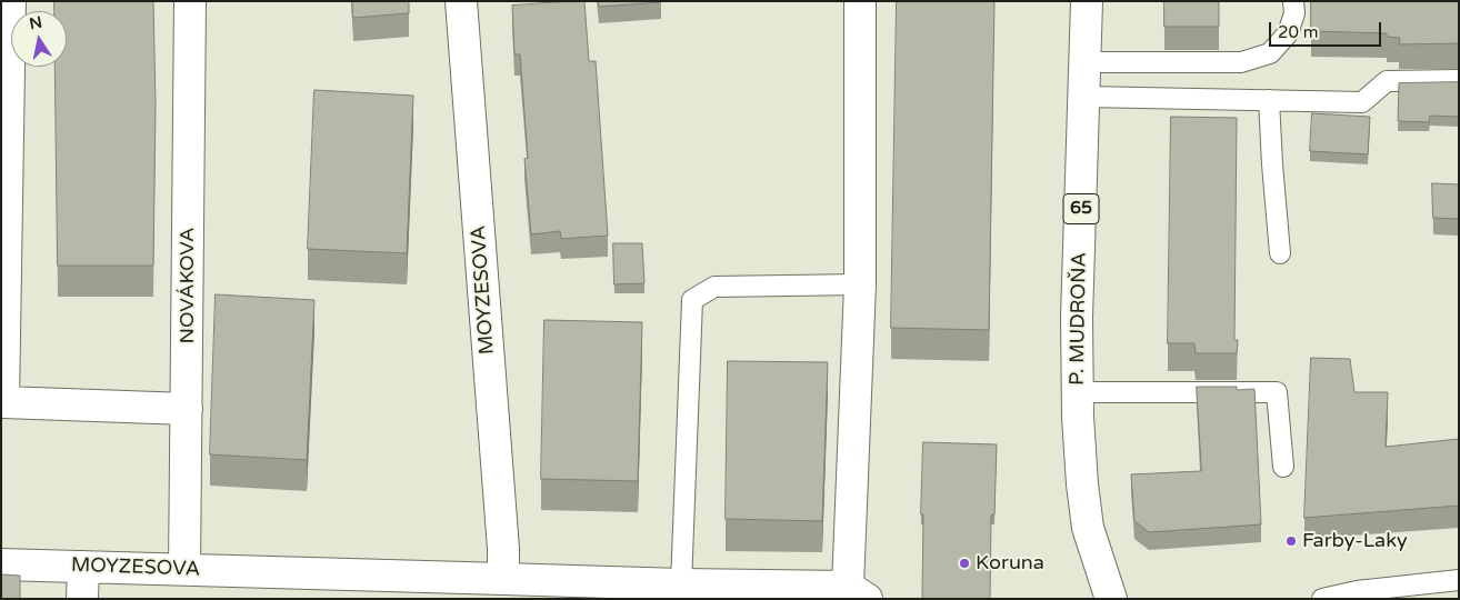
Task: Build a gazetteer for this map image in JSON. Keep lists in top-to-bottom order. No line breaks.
{"streets":{"street":["65","NOVÁKOVA","MOYZESOVA","P. MUDROŇA"]},"crossings":[["NOVÁKOVA","MOYZESOVA"]],"places":["Farby-Laky","Koruna"],"scale_bar":"20 m","north":"top"}
